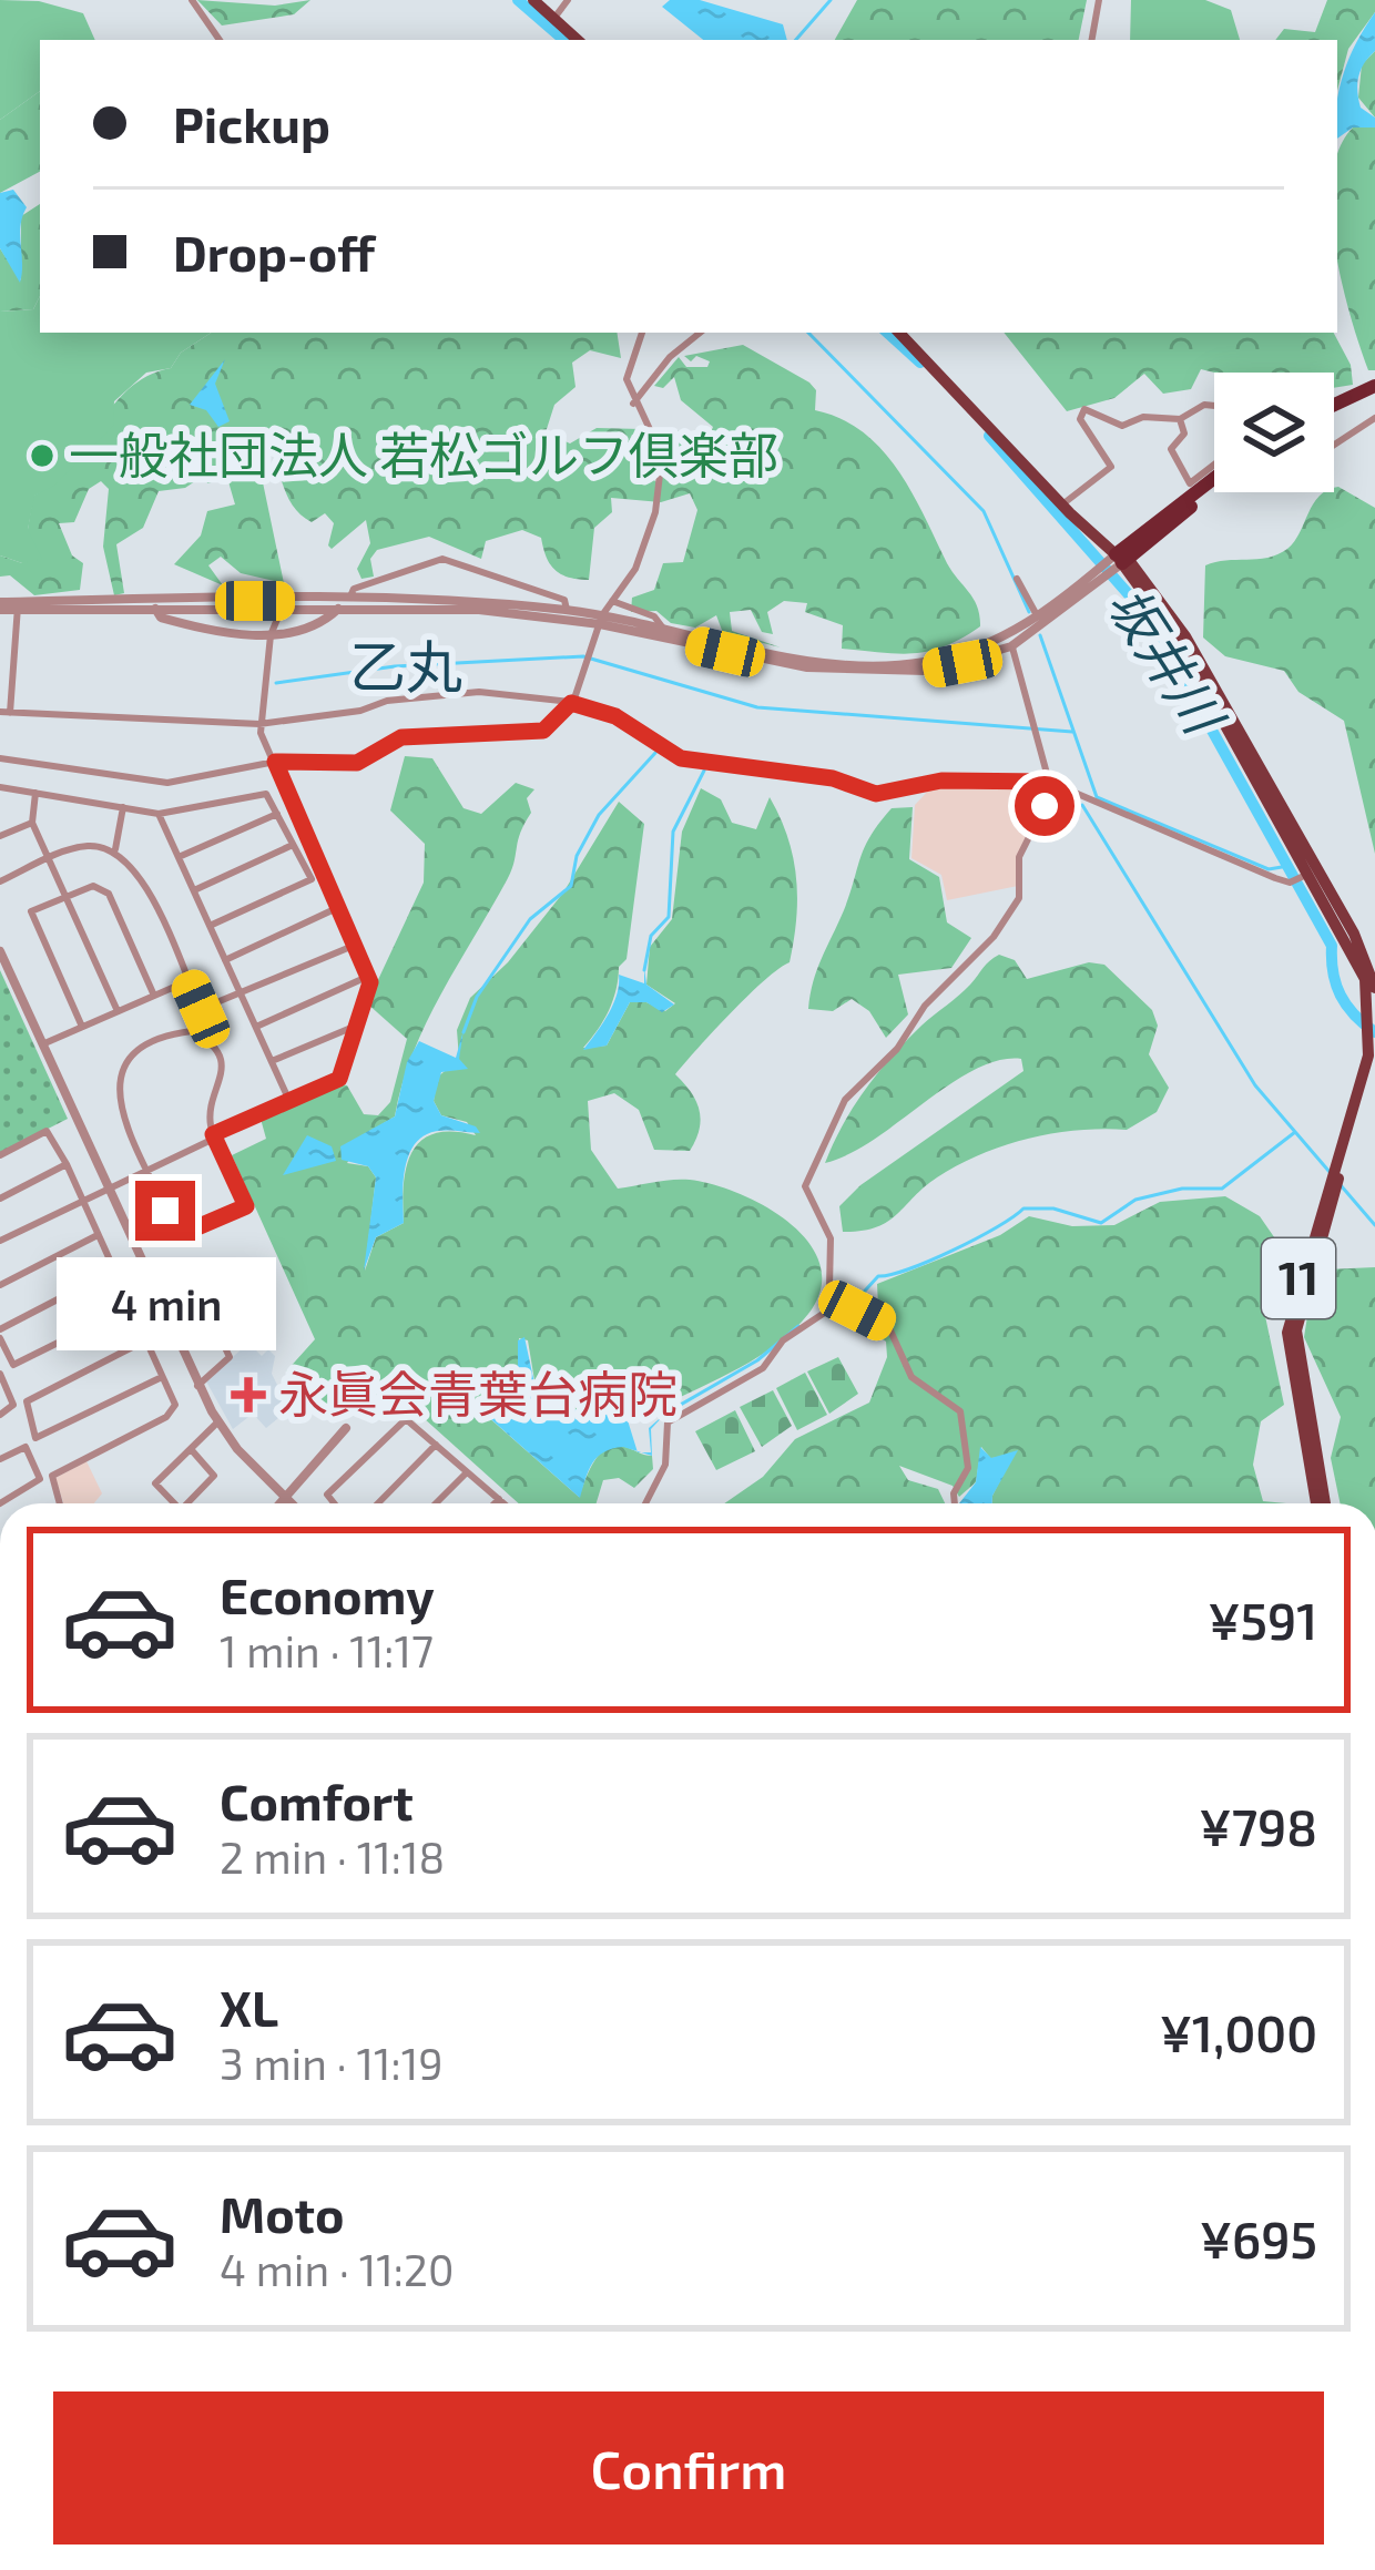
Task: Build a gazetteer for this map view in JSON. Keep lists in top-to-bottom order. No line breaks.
{"streets":{"main road":["11"]},"districts":["乙丸"],"water":["坂井川"],"places":{"other":["一般社団法人 若松ゴルフ倶楽部"],"health":["永眞会青葉台病院"]},"page":{"banner":["Pickup","Drop-off"],"bubble":"4 min","list":[{"name":"Economy","note":"1 min · 11:17","value":"¥591"},{"name":"Comfort","note":"2 min · 11:18","value":"¥798"},{"name":"XL","note":"3 min · 11:19","value":"¥1,000"},{"name":"Moto","note":"4 min · 11:20","value":"¥695"}],"buttons":"Confirm"}}
